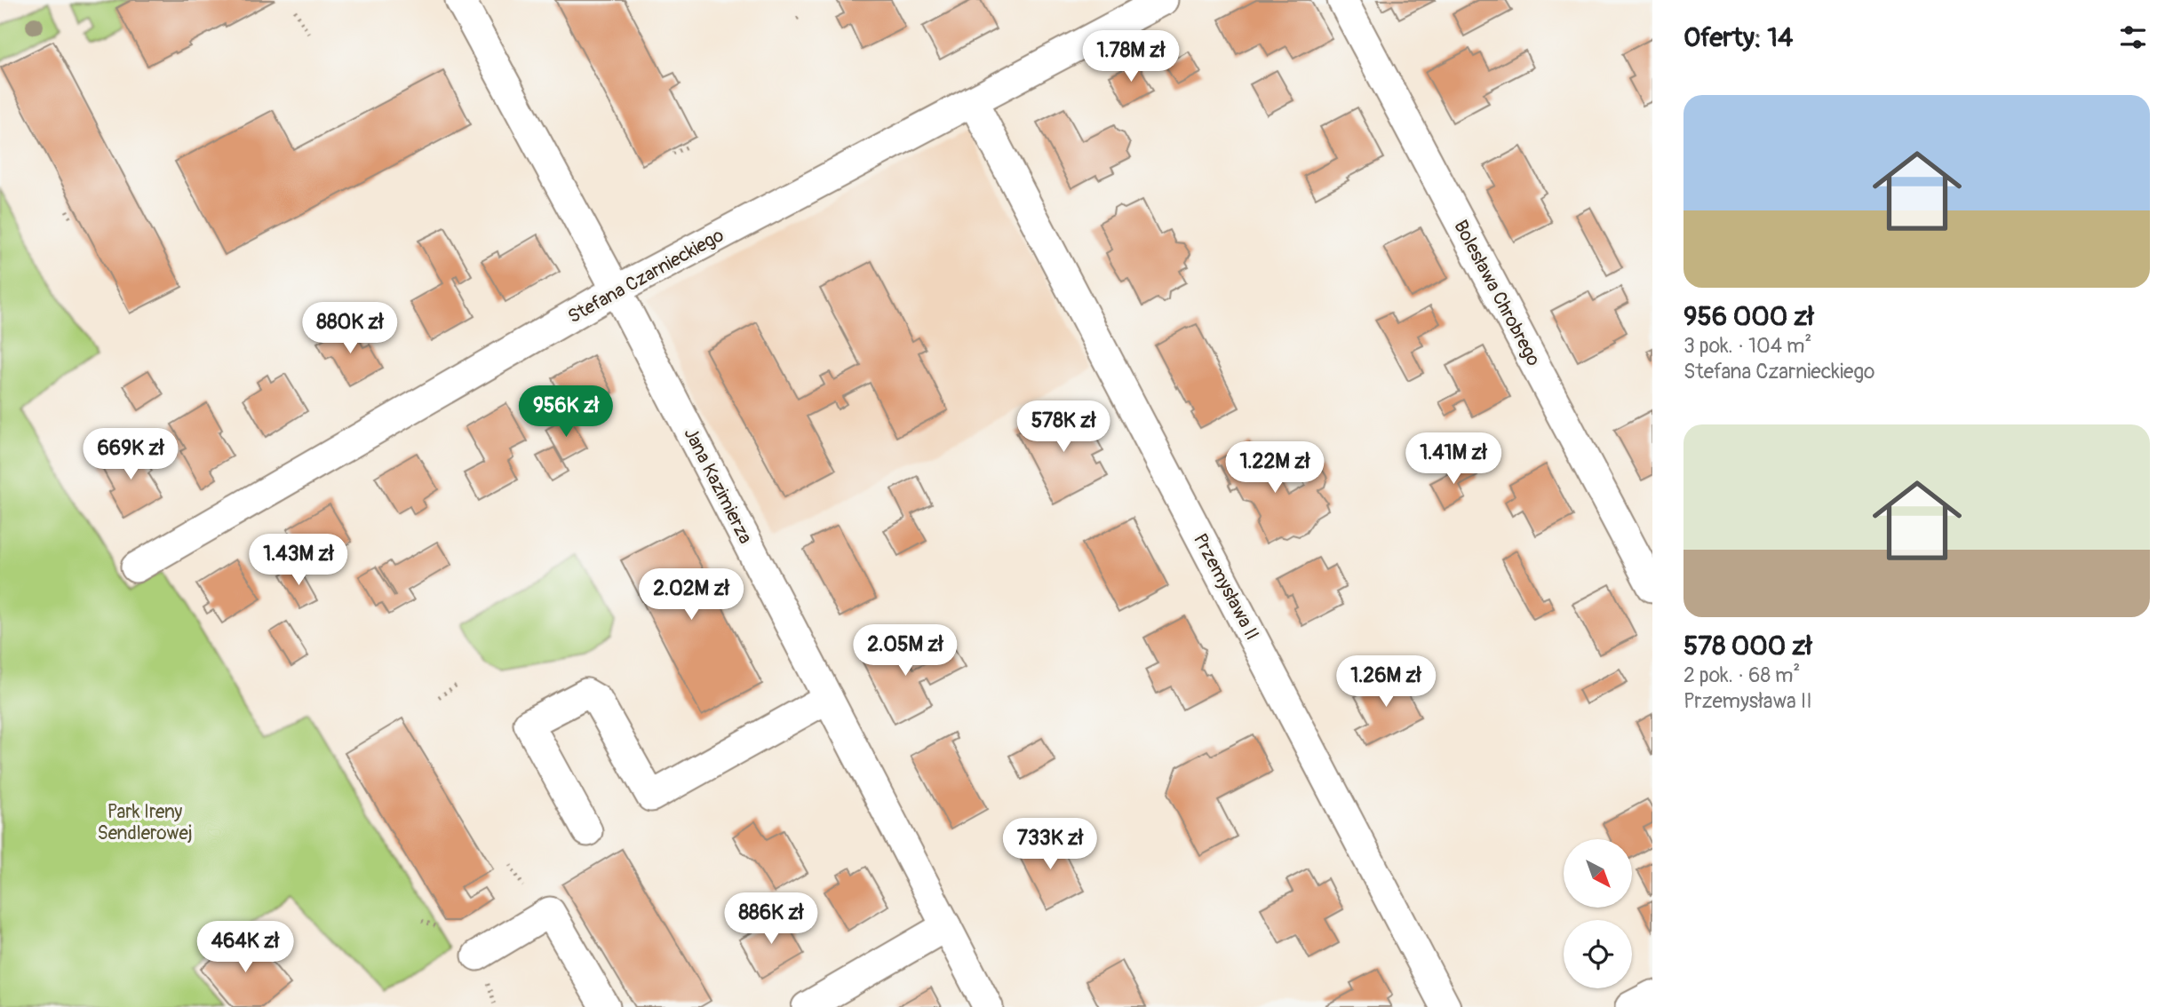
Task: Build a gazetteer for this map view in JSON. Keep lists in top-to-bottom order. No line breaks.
{"streets":{"street":["Stefana Czarnieckiego","Bolesława Chrobrego","Jana Kazimierza","Przemysława II"]},"crossings":[["Stefana Czarnieckiego","Jana Kazimierza"],["Stefana Czarnieckiego","Przemysława II"]],"parks":["Park Ireny Sendlerowej"],"north":"bottom right","page":{"heading":"Oferty: 14","price":["1.78M zł","880K zł","956K zł","578K zł","669K zł","1.41M zł","1.22M zł","1.43M zł","2.02M zł","2.05M zł","1.26M zł","733K zł","886K zł","464K zł"],"list":[{"name":"956 000 zł","note":"3 pok. · 104 m² · Stefana Czarnieckiego"},{"name":"578 000 zł","note":"2 pok. · 68 m² · Przemysława II"}]}}
